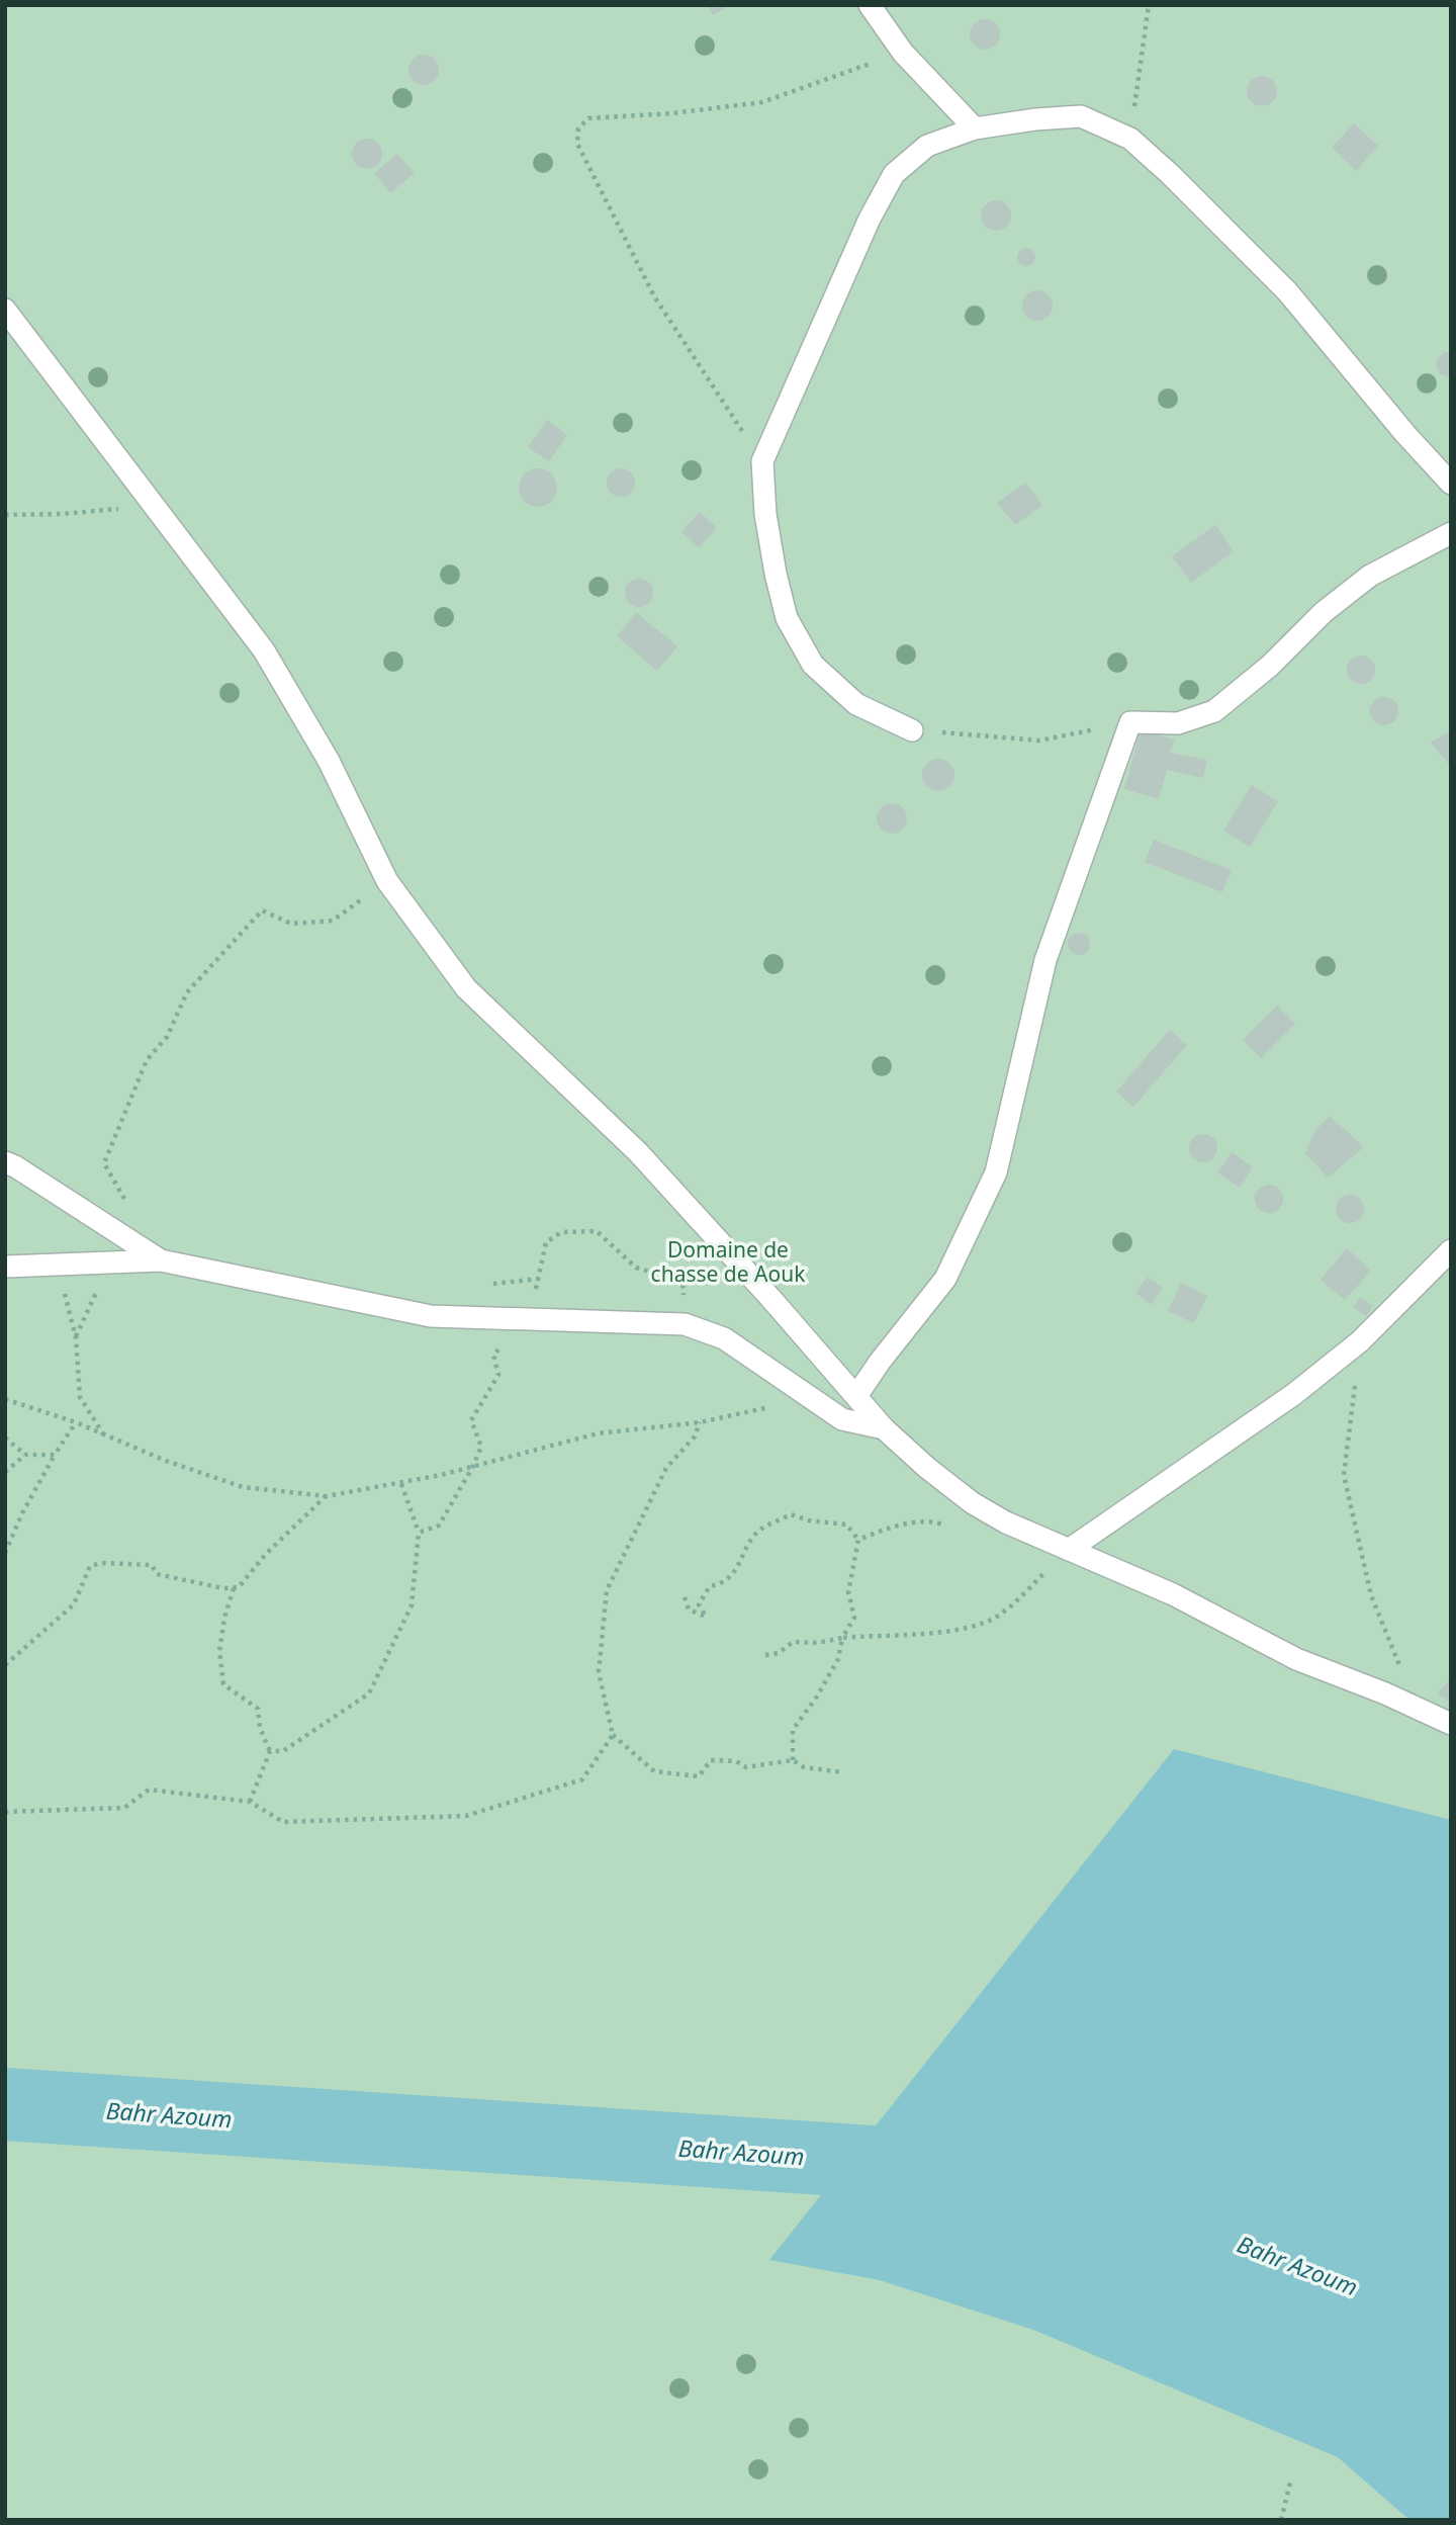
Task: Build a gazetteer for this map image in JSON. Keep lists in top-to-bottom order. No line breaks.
{"water":["Bahr Azoum"],"parks":["Domaine de chasse de Aouk"]}
